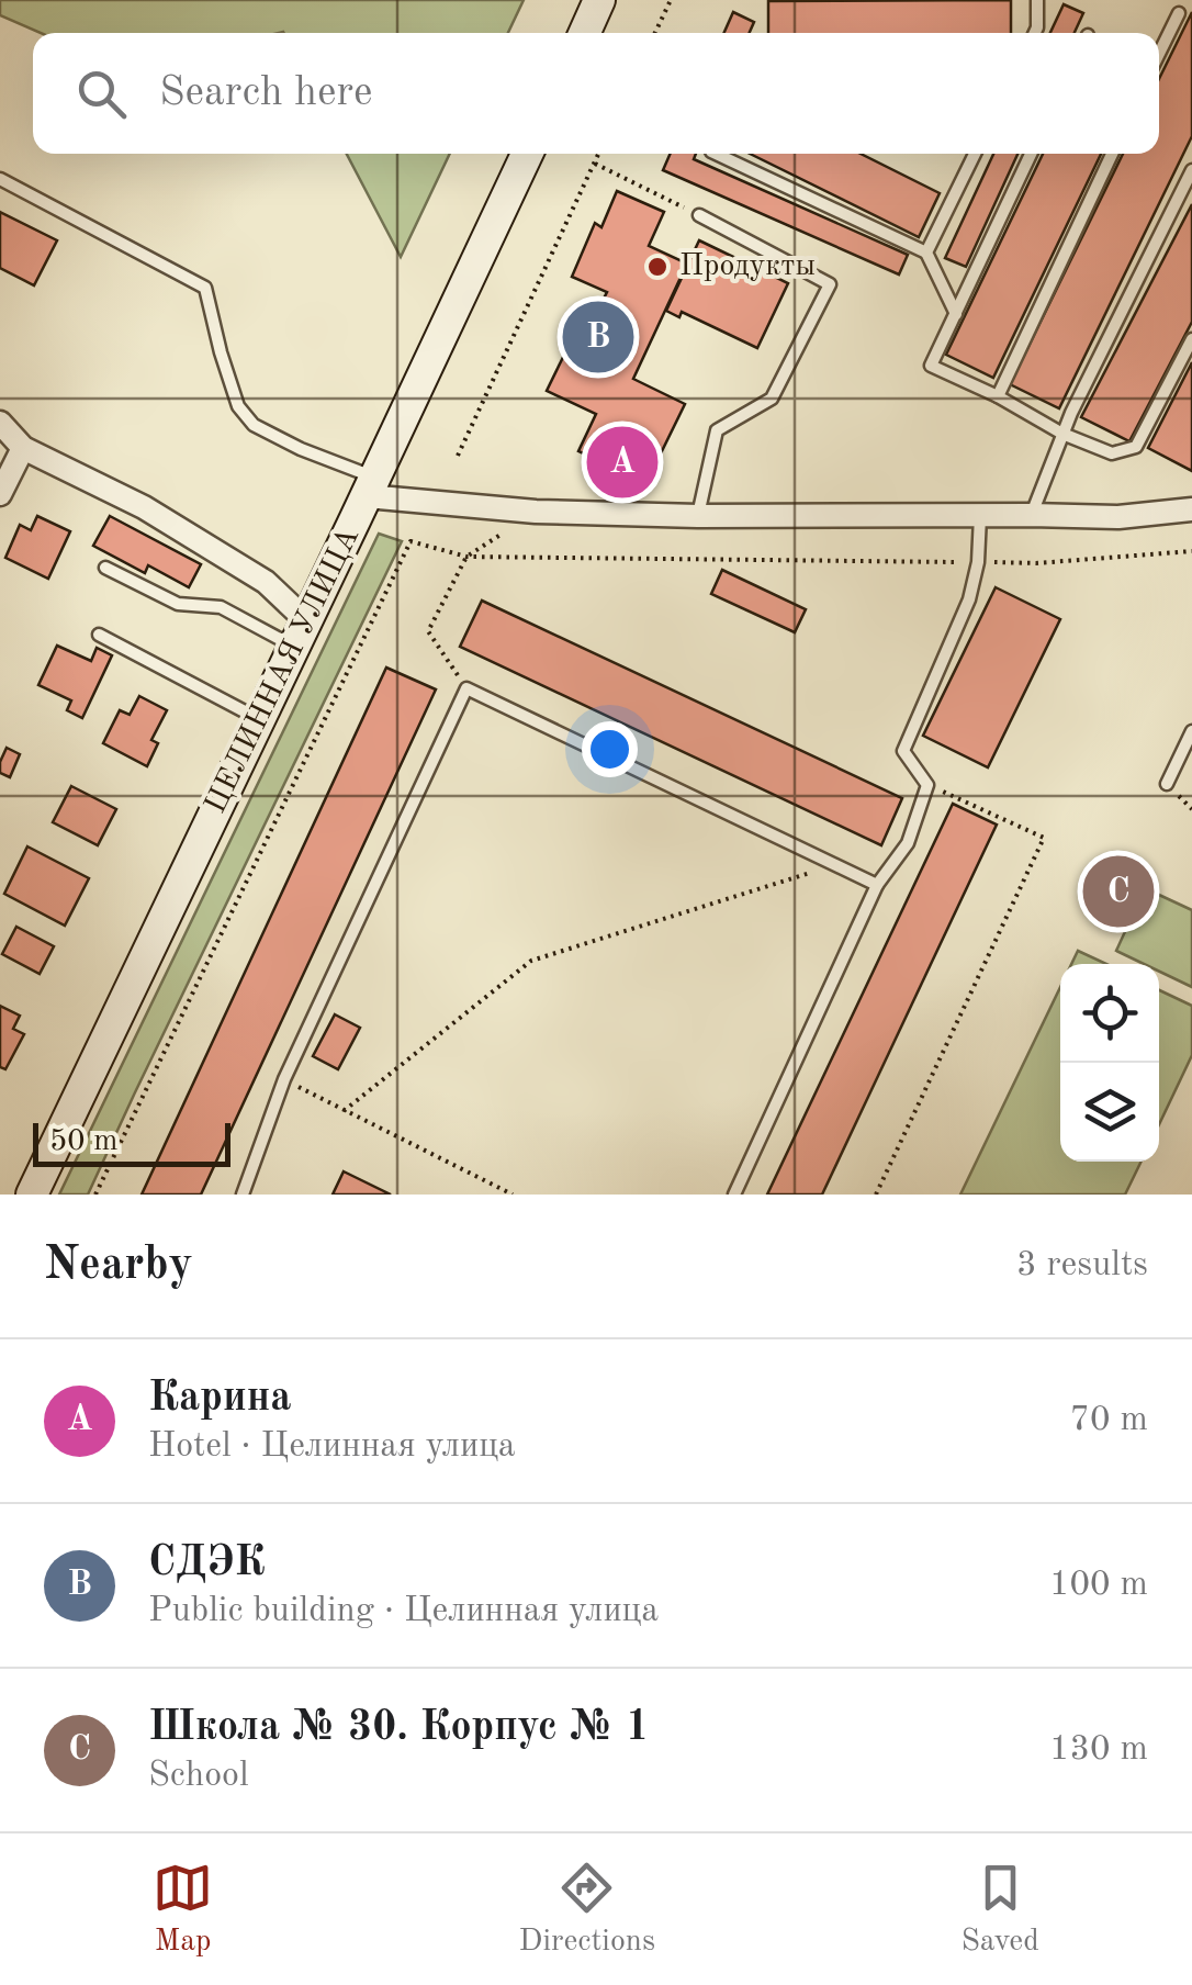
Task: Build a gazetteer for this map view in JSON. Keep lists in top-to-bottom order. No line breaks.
{"streets":{"main road":["ЦЕЛИННАЯ УЛИЦА"]},"places":["Продукты"],"scale_bar":"50 m","page":{"search":"Search here","pins":["B","A","C"],"scale":"50 m","heading":["Nearby","3 results"],"list":[{"mark":"A","name":"Карина","note":"Hotel · Целинная улица","value":"70 m"},{"mark":"B","name":"СДЭК","note":"Public building · Целинная улица","value":"100 m"},{"mark":"C","name":"Школа № 30. Корпус № 1","note":"School","value":"130 m"}],"nav":["Map","Directions","Saved"]}}
